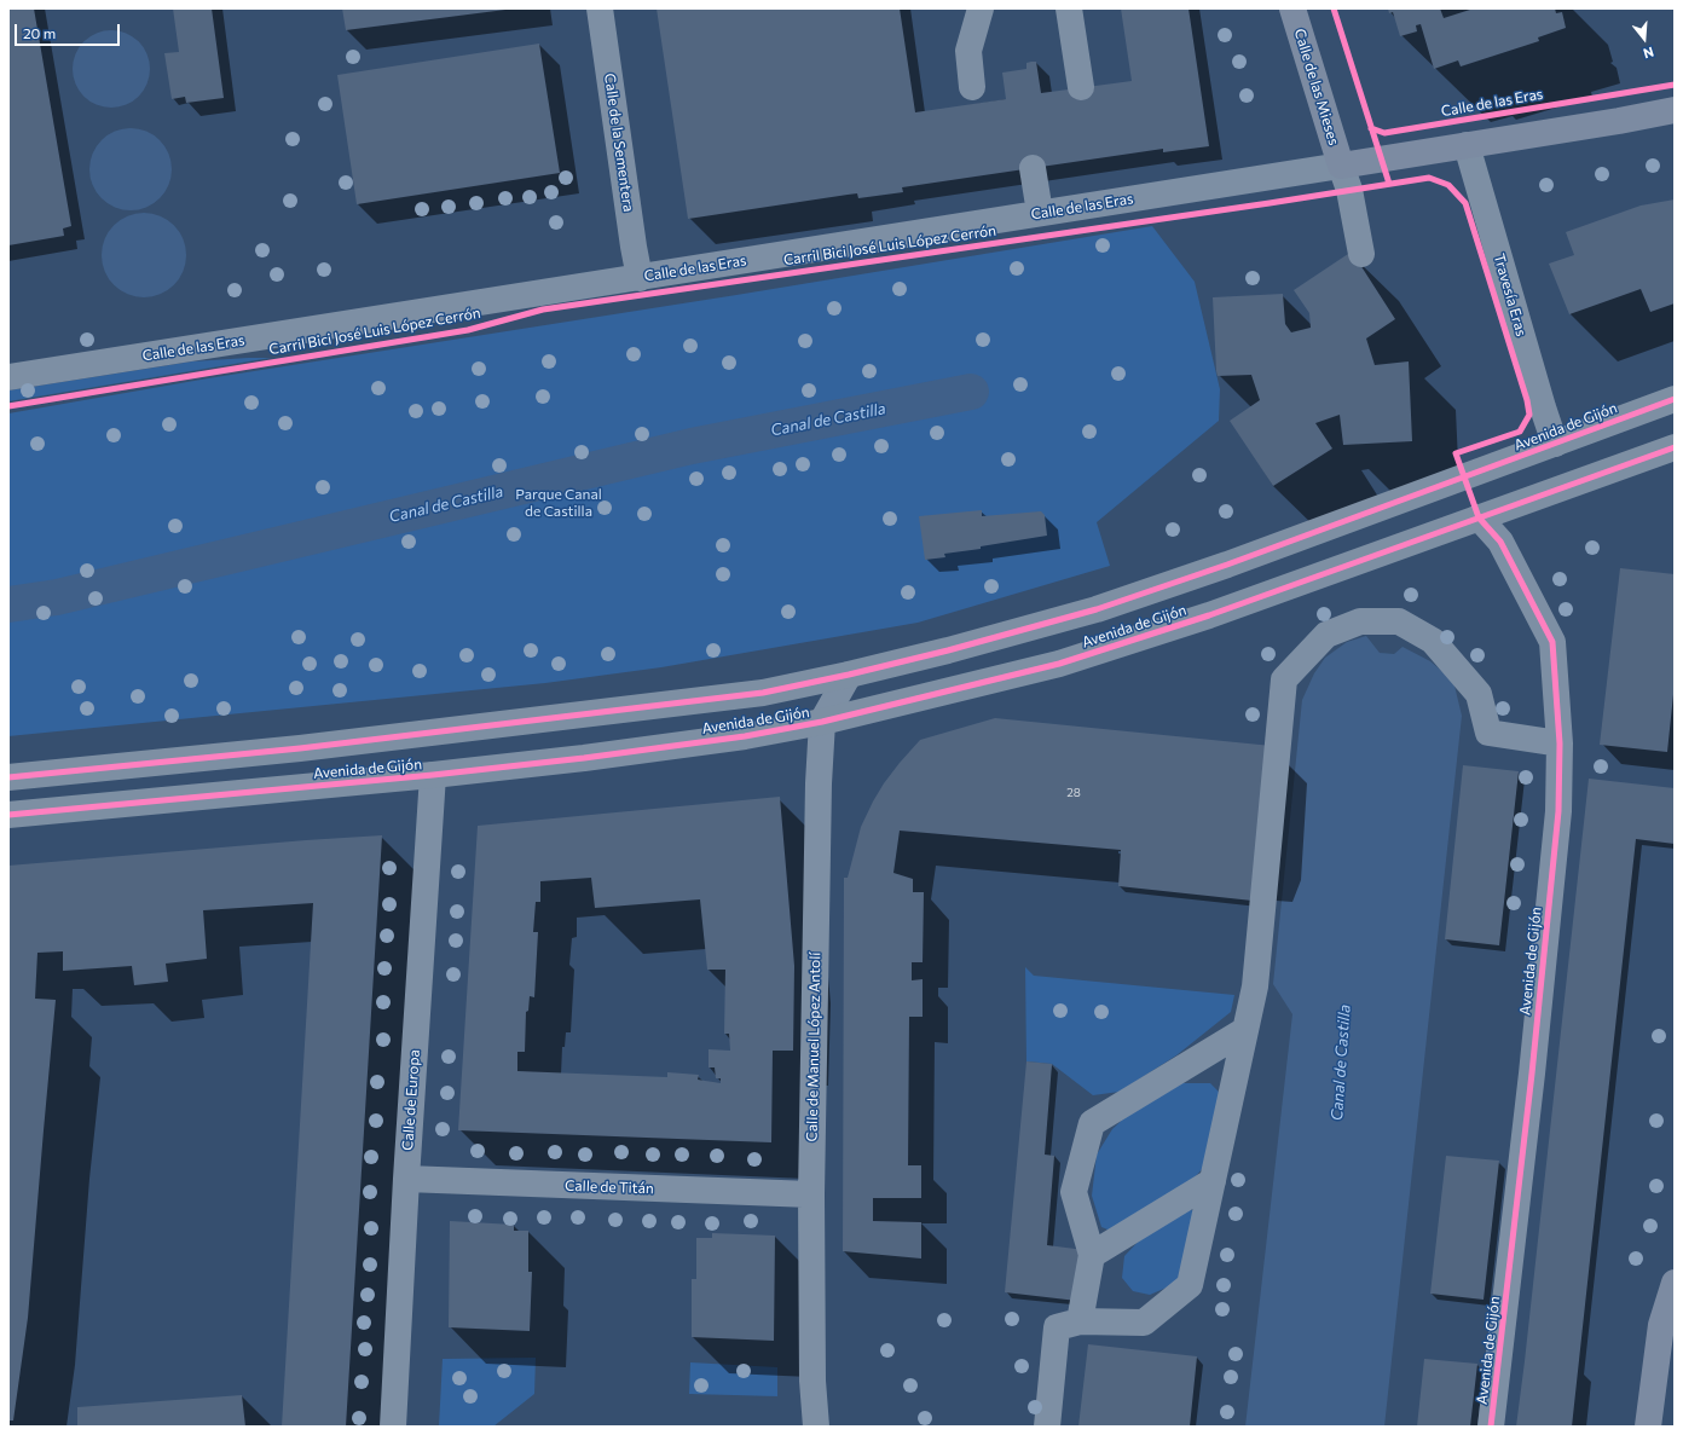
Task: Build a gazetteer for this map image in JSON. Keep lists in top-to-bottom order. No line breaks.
{"streets":{"highway":["Avenida de Gijón"],"main road":["Calle de las Mieses","Calle de las Eras"],"street":["Calle de la Sementera","Travesía Eras","Calle de Manuel López Antolí","Calle de Europa","Calle de Titán"],"cycle path":["Carril Bici José Luis López Cerrón"]},"crossings":[["Calle de las Mieses","Calle de las Eras"],["Calle de las Eras","Calle de la Sementera"],["Calle de las Eras","Travesía Eras"],["Travesía Eras","Avenida de Gijón"],["Avenida de Gijón","Calle de Manuel López Antolí"],["Avenida de Gijón","Calle de Europa"],["Calle de Manuel López Antolí","Calle de Titán"],["Calle de Europa","Calle de Titán"]],"water":["Canal de Castilla"],"parks":["Parque Canal de Castilla"],"house_numbers":["28"],"scale_bar":"20 m","north":"bottom"}
